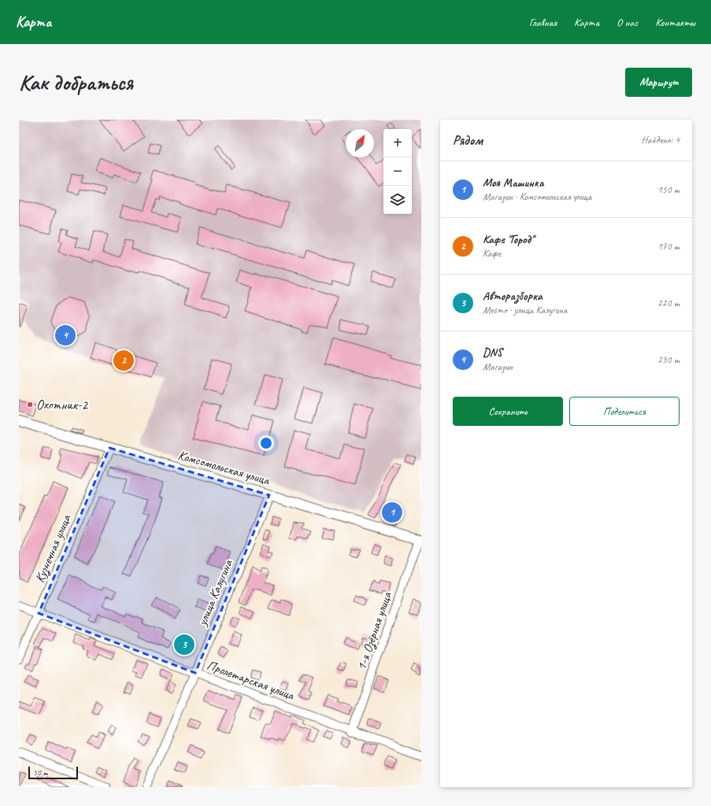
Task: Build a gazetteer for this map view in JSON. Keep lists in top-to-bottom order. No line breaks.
{"streets":{"main road":["Комсомольская улица"],"street":["Кузнечная улица","улица Калугина","1-я Озёрная улица","Пролетарская улица"]},"crossings":[["Комсомольская улица","Кузнечная улица"],["Комсомольская улица","улица Калугина"],["Комсомольская улица","1-я Озёрная улица"],["Кузнечная улица","Пролетарская улица"],["улица Калугина","Пролетарская улица"],["1-я Озёрная улица","Пролетарская улица"]],"places":["Охотник-2"],"scale_bar":"50 m","north":"top right","page":{"header":"Карта","nav":["Главная","Карта","О нас","Контакты"],"buttons":["Маршрут",["Сохранить","Поделиться"]],"title":"Как добраться","heading":["Рядом","Найдено: 4"],"map_buttons":["+","−"],"list":[{"mark":"1","name":"Моя Машинка","note":"Магазин · Комсомольская улица","value":"150 m"},{"mark":"2","name":"Кафе \"Город\"","note":"Кафе","value":"170 m"},{"mark":"3","name":"Авторазборка","note":"Место · улица Калугина","value":"220 m"},{"mark":"4","name":"DNS","note":"Магазин","value":"230 m"}],"pins":["4","2","1","3"],"scale":"50 m"}}
